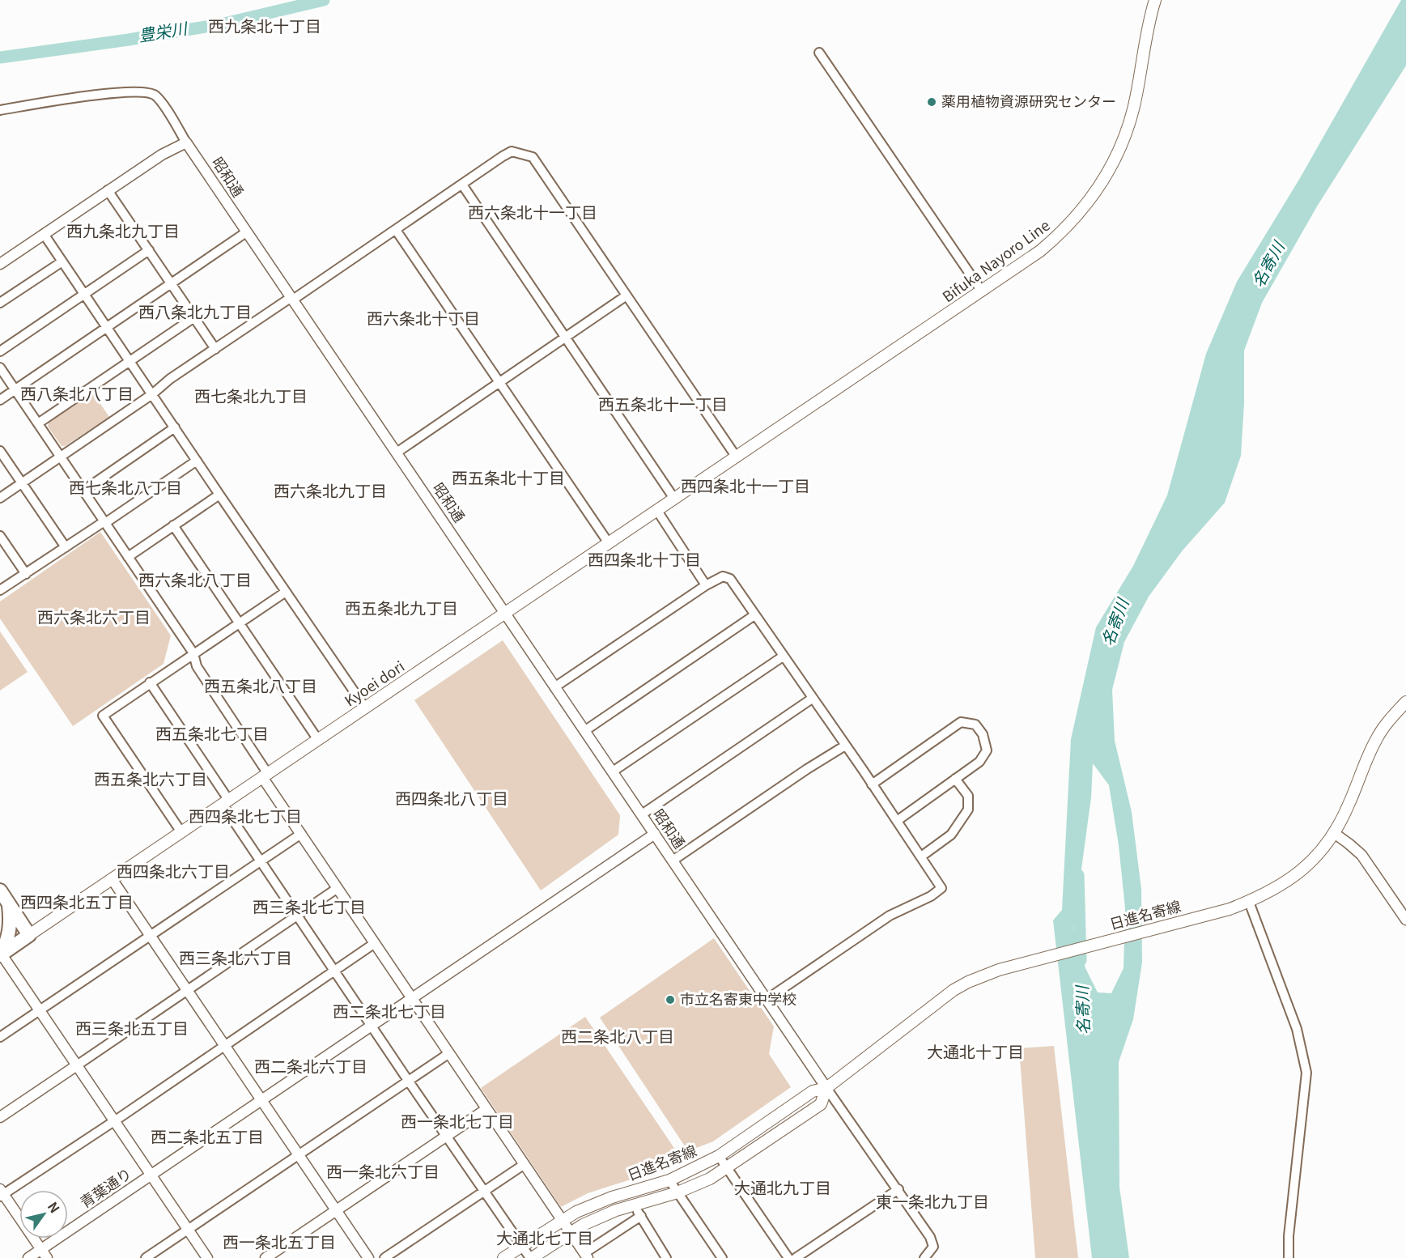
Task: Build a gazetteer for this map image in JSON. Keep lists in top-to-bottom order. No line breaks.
{"streets":{"main road":["Bifuka Nayoro Line","Kyoei dori","日進名寄線"],"street":["昭和通","青葉通り"]},"crossings":[["昭和通","Kyoei dori"],["昭和通","日進名寄線"],["昭和通","青葉通り"],["Bifuka Nayoro Line","Kyoei dori"]],"districts":["西九条北十丁目","西六条北十一丁目","西九条北九丁目","西八条北九丁目","西六条北十丁目","西八条北八丁目","西七条北九丁目","西五条北十一丁目","西五条北十丁目","西四条北十一丁目","西七条北八丁目","西六条北九丁目","西四条北十丁目","西六条北八丁目","西五条北九丁目","西六条北六丁目","西五条北八丁目","西五条北七丁目","西五条北六丁目","西四条北八丁目","西四条北七丁目","西四条北六丁目","西四条北五丁目","西三条北七丁目","西三条北六丁目","西二条北七丁目","西三条北五丁目","西二条北八丁目","大通北十丁目","西二条北六丁目","西一条北七丁目","西二条北五丁目","西一条北六丁目","大通北九丁目","東一条北九丁目","大通北七丁目","西一条北五丁目"],"water":["豊栄川","名寄川"],"places":["薬用植物資源研究センター","市立名寄東中学校"],"north":"top right"}
